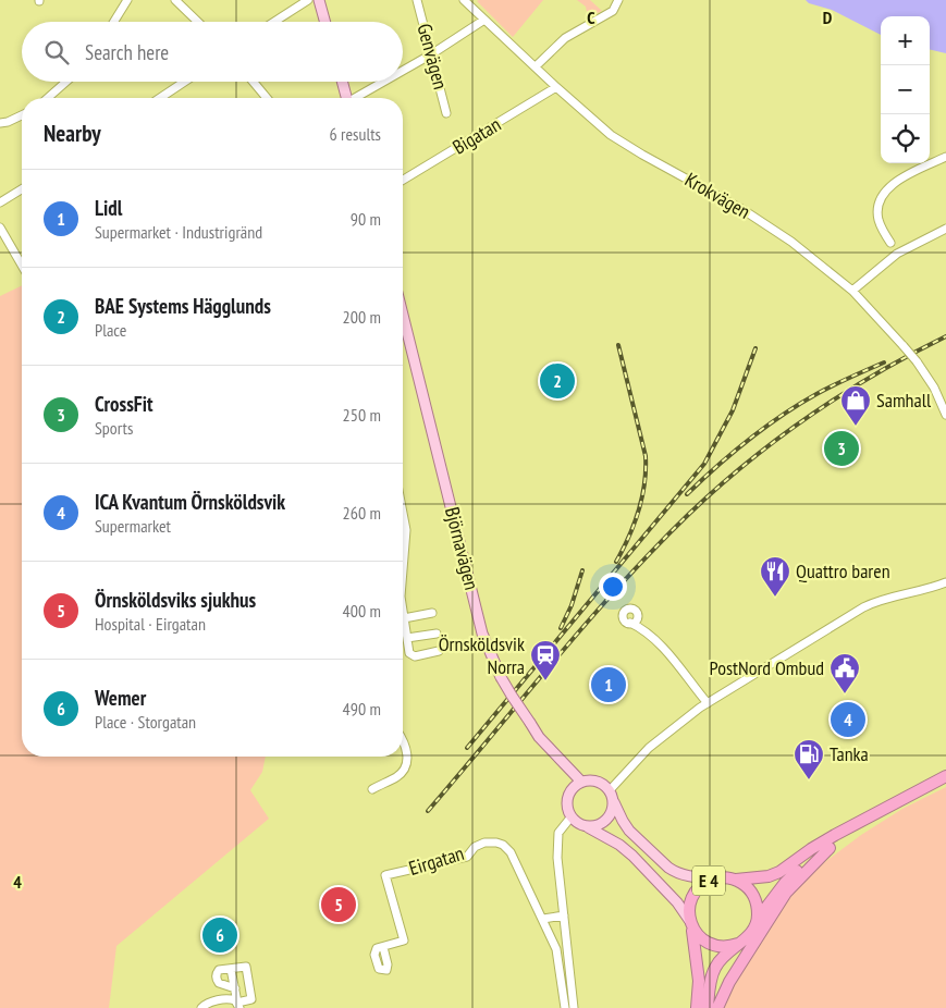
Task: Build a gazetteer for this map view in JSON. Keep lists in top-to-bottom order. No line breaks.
{"streets":{"highway":["E 4"],"main road":["Björnavägen"],"street":["Genvägen","Bigatan","Krokvägen","Eirgatan"]},"crossings":[["Bigatan","Krokvägen"]],"places":{"shop":["Samhall"],"restaurant":["Quattro baren"],"station":["Örnsköldsvik Norra"],"public building":["PostNord Ombud"],"fuel station":["Tanka"]},"page":{"map_buttons":["+","−"],"search":"Search here","heading":["Nearby","6 results"],"list":[{"mark":"1","name":"Lidl","note":"Supermarket · Industrigränd","value":"90 m"},{"mark":"2","name":"BAE Systems Hägglunds","note":"Place","value":"200 m"},{"mark":"3","name":"CrossFit","note":"Sports","value":"250 m"},{"mark":"4","name":"ICA Kvantum Örnsköldsvik","note":"Supermarket","value":"260 m"},{"mark":"5","name":"Örnsköldsviks sjukhus","note":"Hospital · Eirgatan","value":"400 m"},{"mark":"6","name":"Wemer","note":"Place · Storgatan","value":"490 m"}],"pins":["2","3","1","4","5","6"]},"grid":{"columns":["C","D"],"rows":["4"]}}
